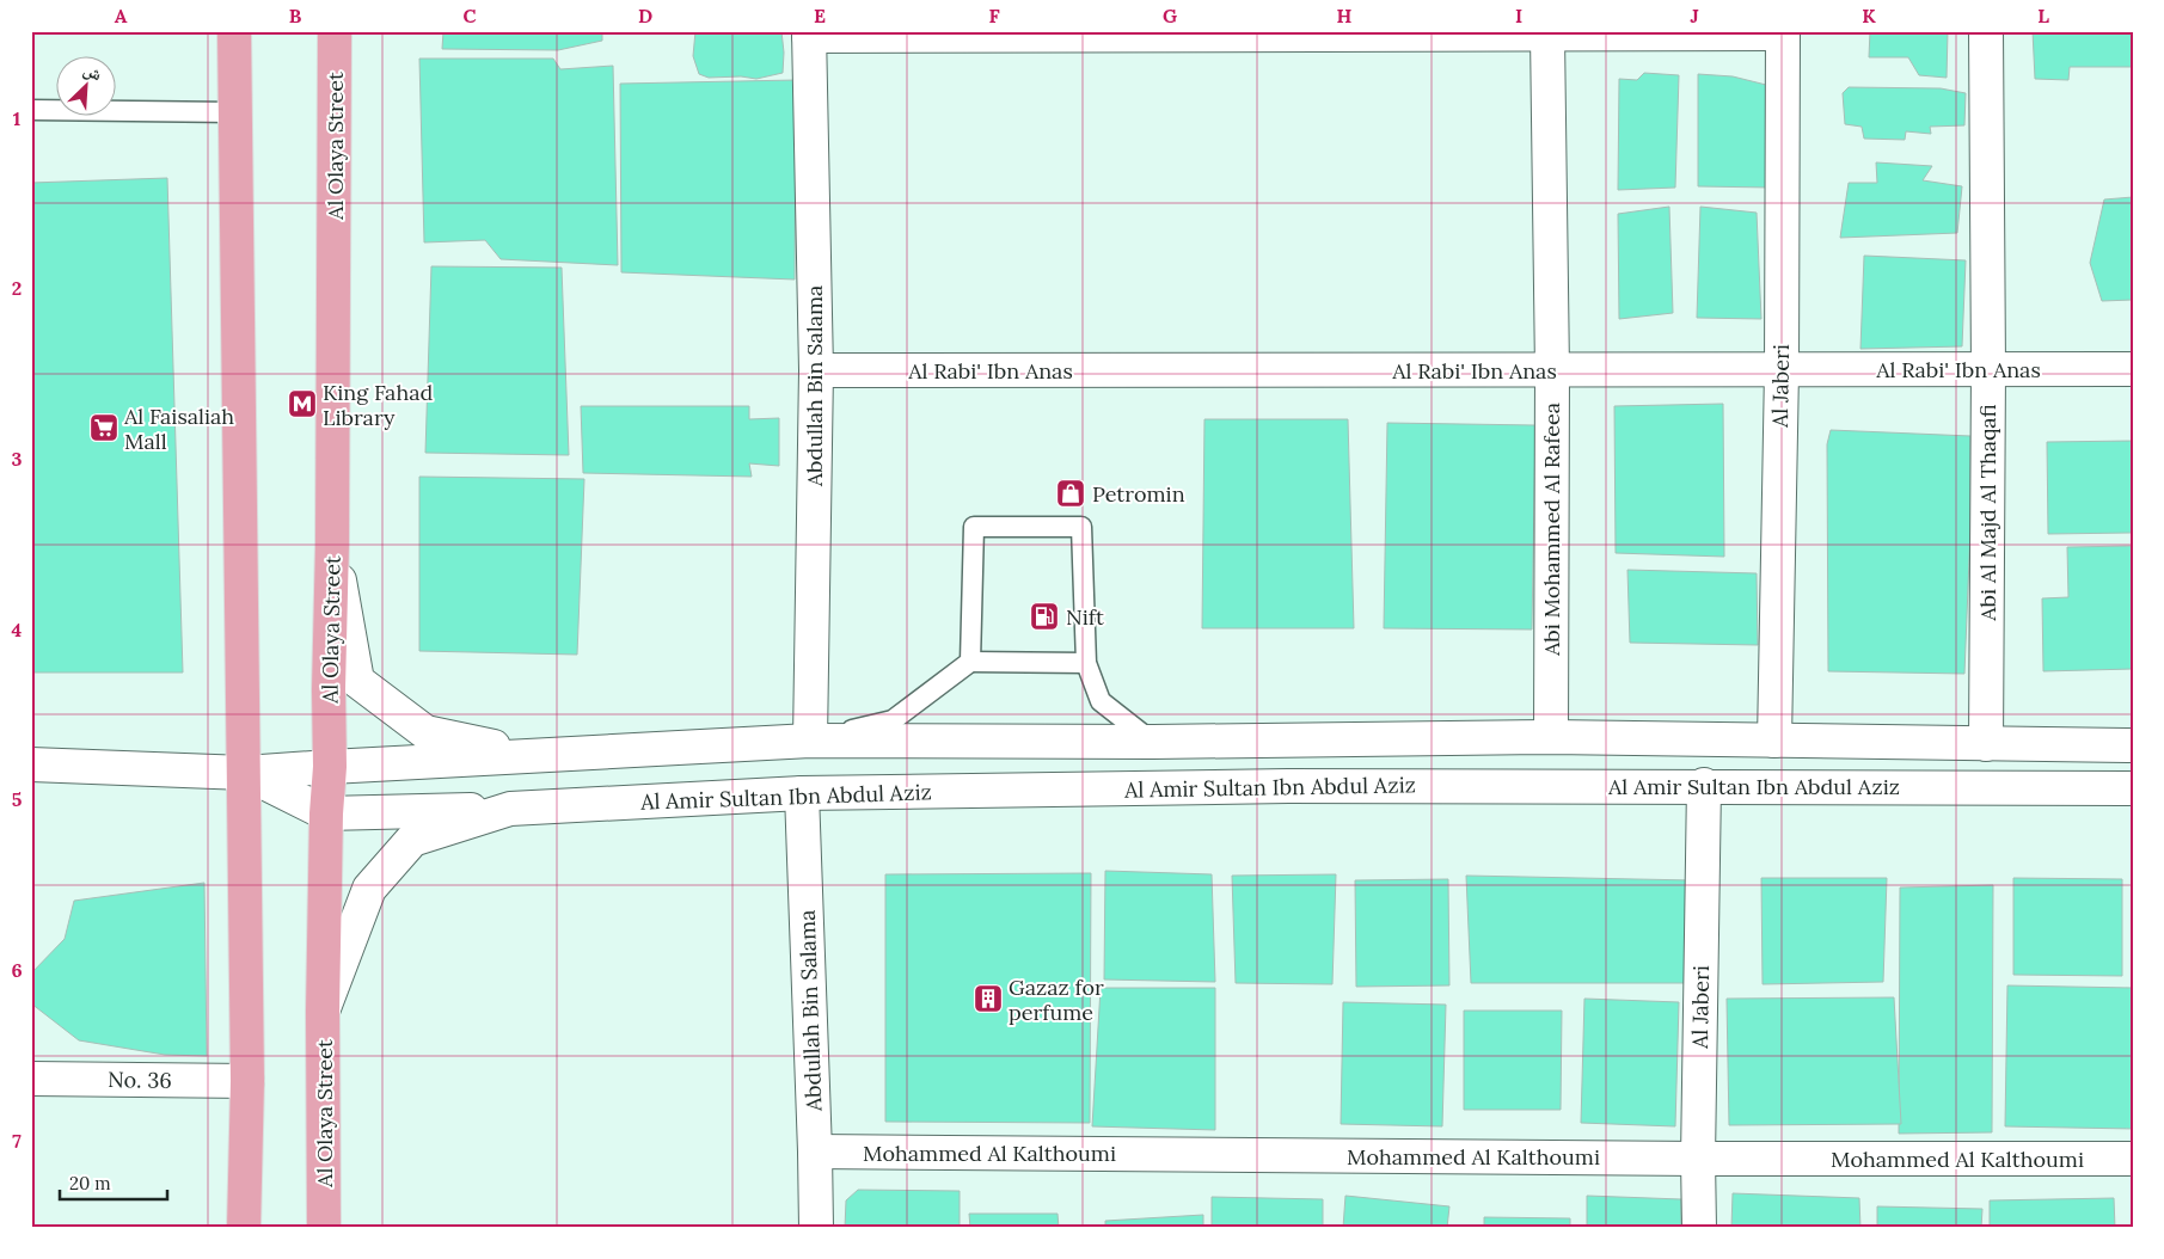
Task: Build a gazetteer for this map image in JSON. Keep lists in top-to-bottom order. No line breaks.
{"streets":{"main road":["Al Olaya Street"],"street":["Al Rabi' Ibn Anas","Abdullah Bin Salama","Al Jaberi","Abi Al Majd Al Thaqafi","Abi Mohammed Al Rafeea","Al Amir Sultan Ibn Abdul Aziz","No. 36","Mohammed Al Kalthoumi"]},"crossings":[["Al Olaya Street","Al Amir Sultan Ibn Abdul Aziz"],["Al Rabi' Ibn Anas","Abdullah Bin Salama"],["Al Rabi' Ibn Anas","Al Jaberi"],["Al Rabi' Ibn Anas","Abi Al Majd Al Thaqafi"],["Al Rabi' Ibn Anas","Abi Mohammed Al Rafeea"],["Abdullah Bin Salama","Al Amir Sultan Ibn Abdul Aziz"],["Abdullah Bin Salama","Mohammed Al Kalthoumi"],["Al Jaberi","Al Amir Sultan Ibn Abdul Aziz"],["Al Jaberi","Mohammed Al Kalthoumi"],["Abi Al Majd Al Thaqafi","Al Amir Sultan Ibn Abdul Aziz"],["Abi Mohammed Al Rafeea","Al Amir Sultan Ibn Abdul Aziz"]],"places":{"metro station":["King Fahad Library"],"supermarket":["Al Faisaliah Mall"],"shop":["Petromin"],"fuel station":["Nift"],"building":["Gazaz for perfume"]},"scale_bar":"20 m","north":"top right","grid":{"columns":["A","B","C","D","E","F","G","H","I","J","K","L"],"rows":["1","2","3","4","5","6","7"]}}
